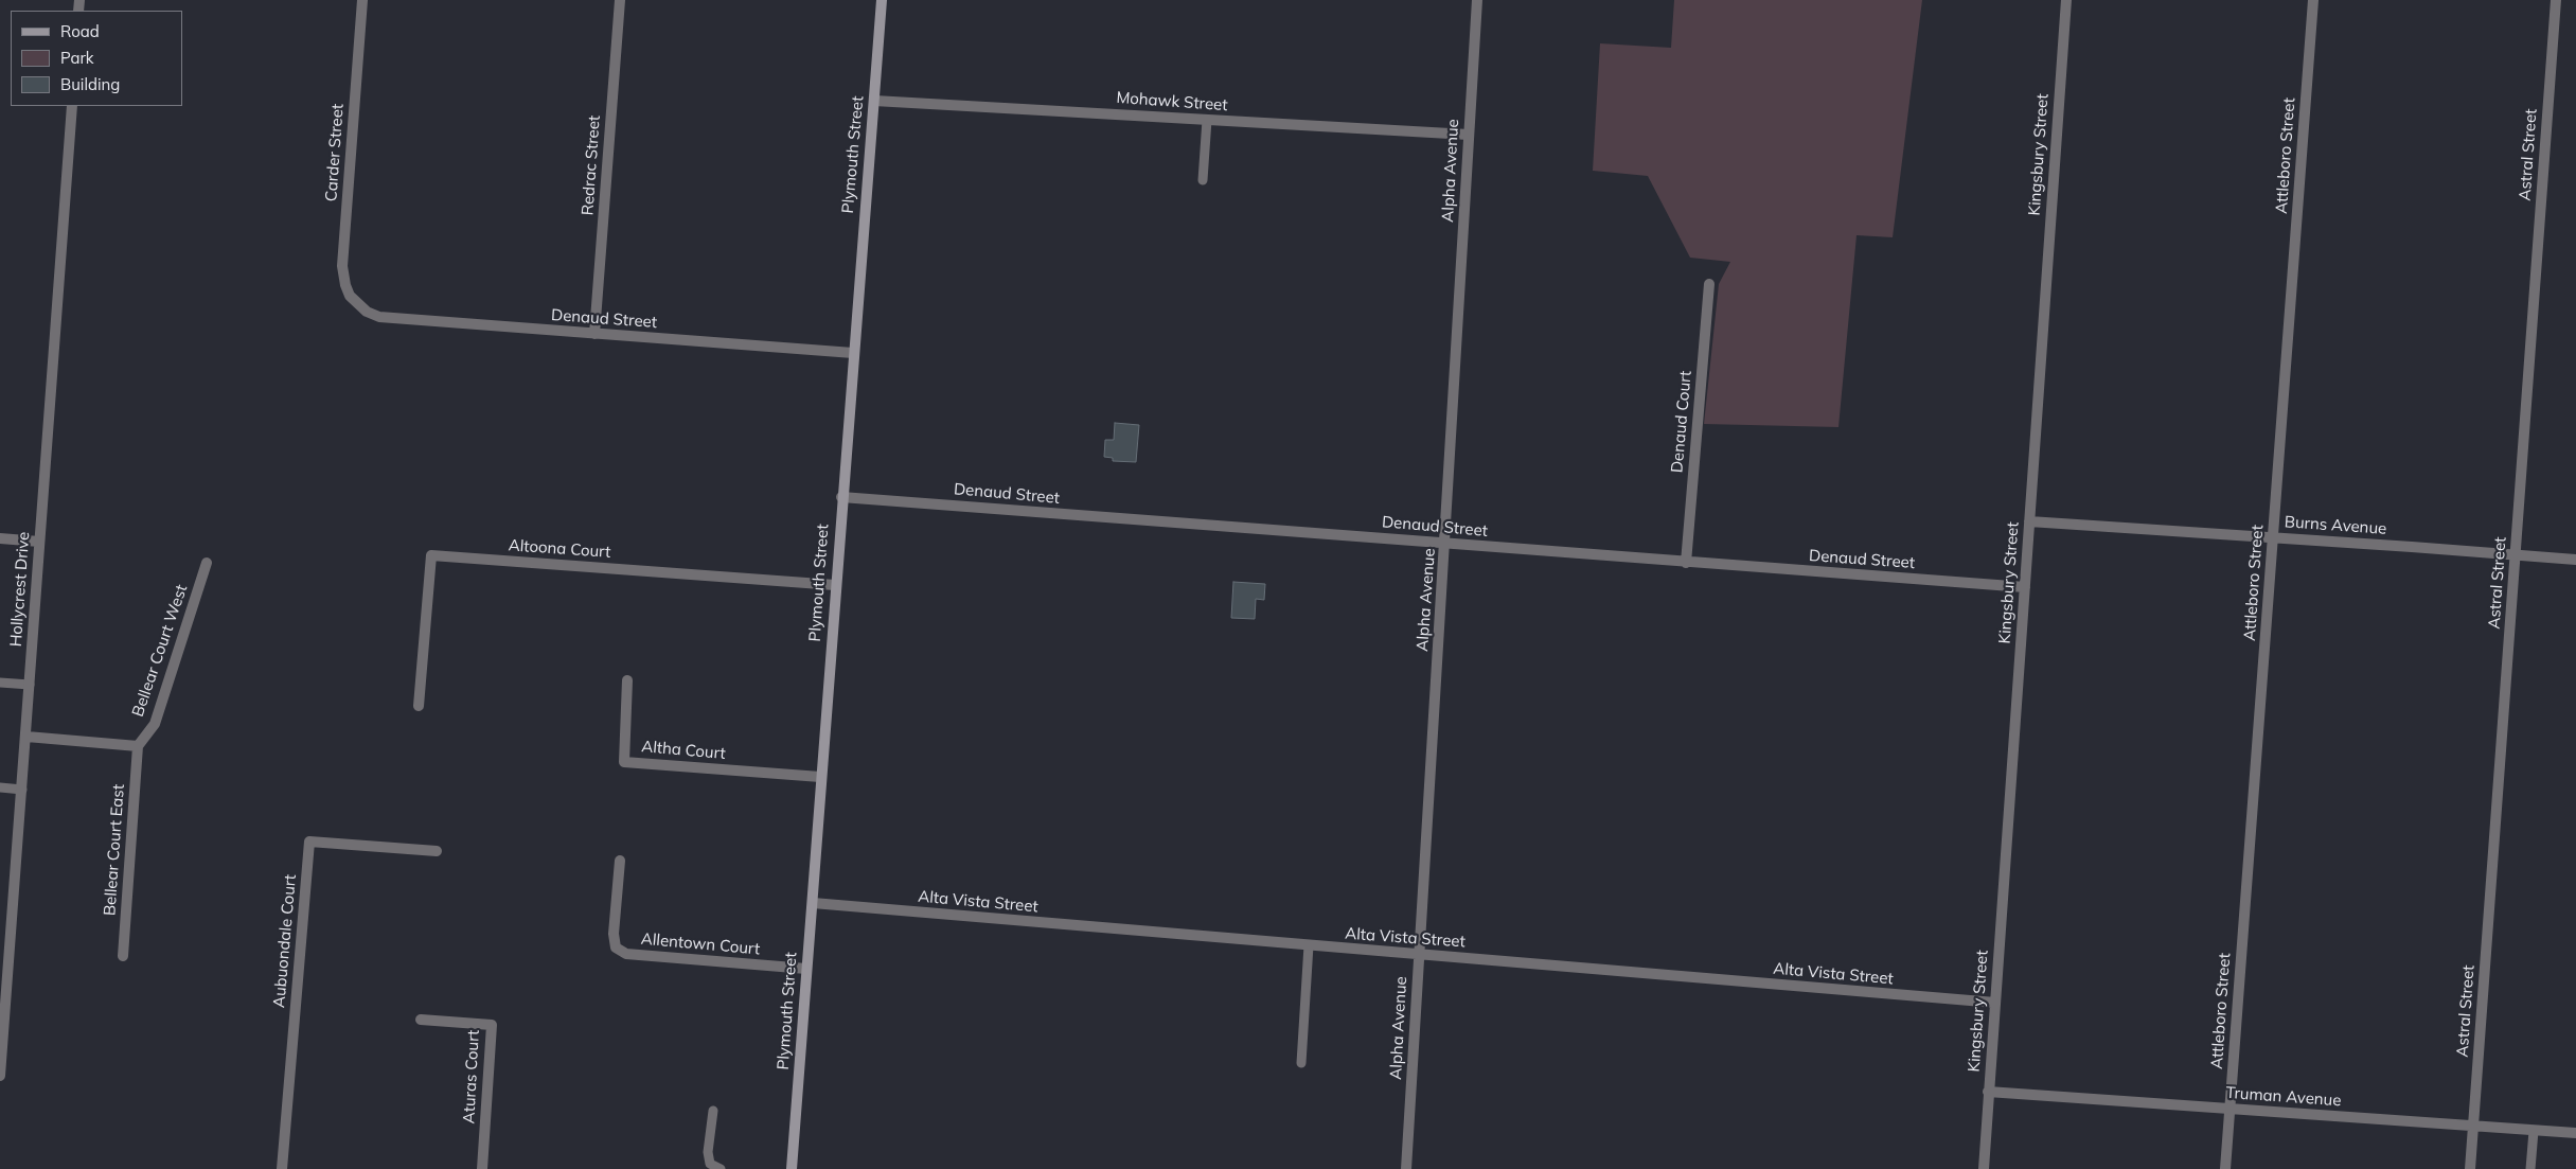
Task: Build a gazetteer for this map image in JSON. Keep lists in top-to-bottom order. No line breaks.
{"streets":{"street":["Mohawk Street","Carder Street","Plymouth Street","Kingsbury Street","Astral Street","Attleboro Street","Redrac Street","Alpha Avenue","Denaud Street","Denaud Court","Burns Avenue","Altoona Court","Hollycrest Drive","Bellear Court West","Altha Court","Bellear Court East","Alta Vista Street","Aubuondale Court","Allentown Court","Aturas Court","Truman Avenue"]},"crossings":[["Mohawk Street","Plymouth Street"],["Mohawk Street","Alpha Avenue"],["Carder Street","Denaud Street"],["Plymouth Street","Denaud Street"],["Plymouth Street","Altoona Court"],["Plymouth Street","Altha Court"],["Plymouth Street","Alta Vista Street"],["Plymouth Street","Allentown Court"],["Kingsbury Street","Denaud Street"],["Kingsbury Street","Burns Avenue"],["Kingsbury Street","Alta Vista Street"],["Kingsbury Street","Truman Avenue"],["Astral Street","Burns Avenue"],["Astral Street","Truman Avenue"],["Attleboro Street","Burns Avenue"],["Attleboro Street","Truman Avenue"],["Redrac Street","Denaud Street"],["Alpha Avenue","Denaud Street"],["Alpha Avenue","Alta Vista Street"],["Denaud Street","Denaud Court"],["Bellear Court West","Bellear Court East"]],"legend":["Road","Park","Building"]}
